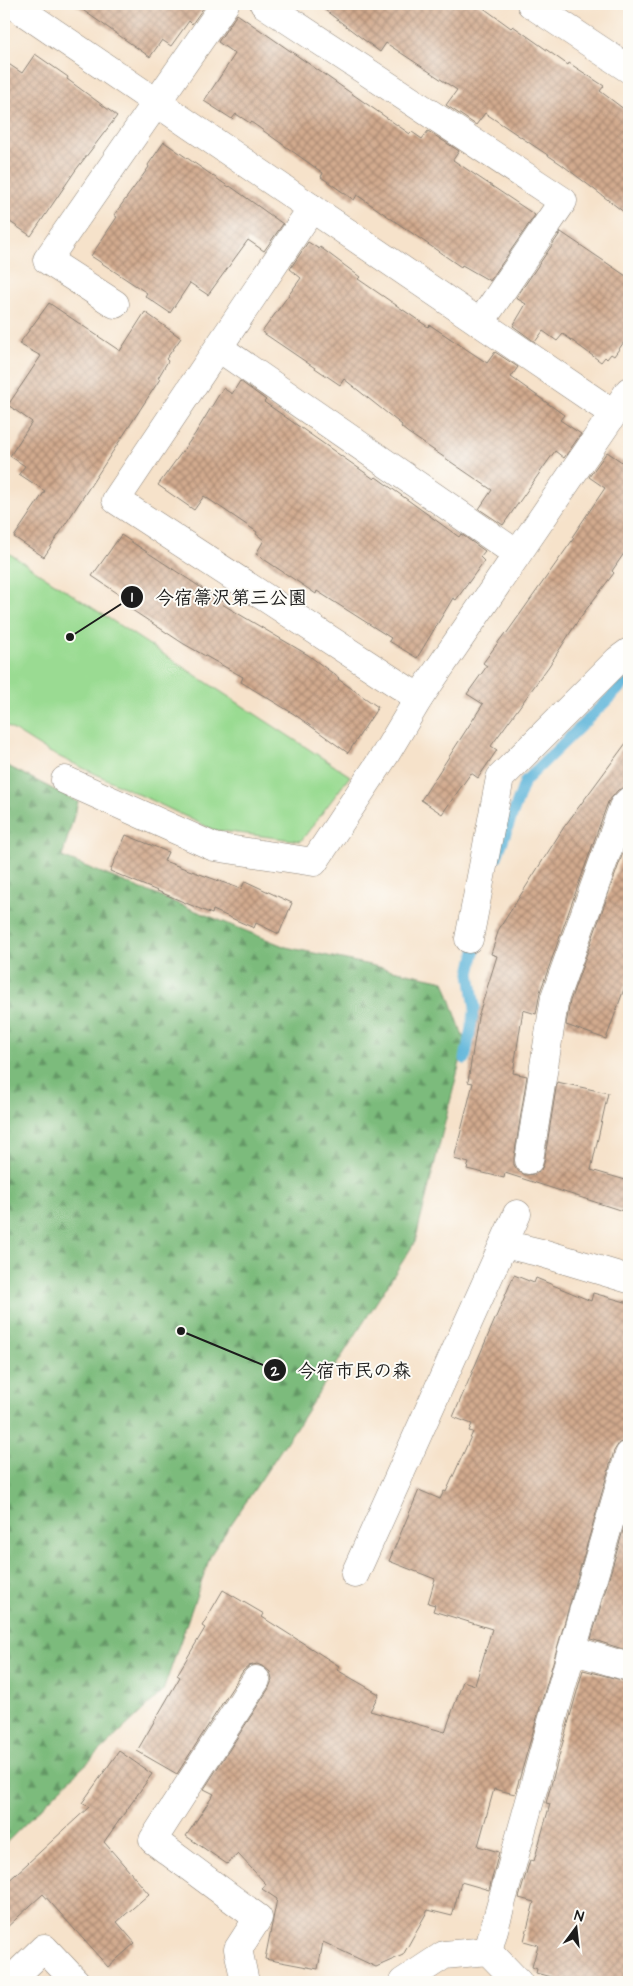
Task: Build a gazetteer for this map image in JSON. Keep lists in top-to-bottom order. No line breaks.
{"places":["今宿箒沢第三公園","今宿市民の森"],"north":"top"}
